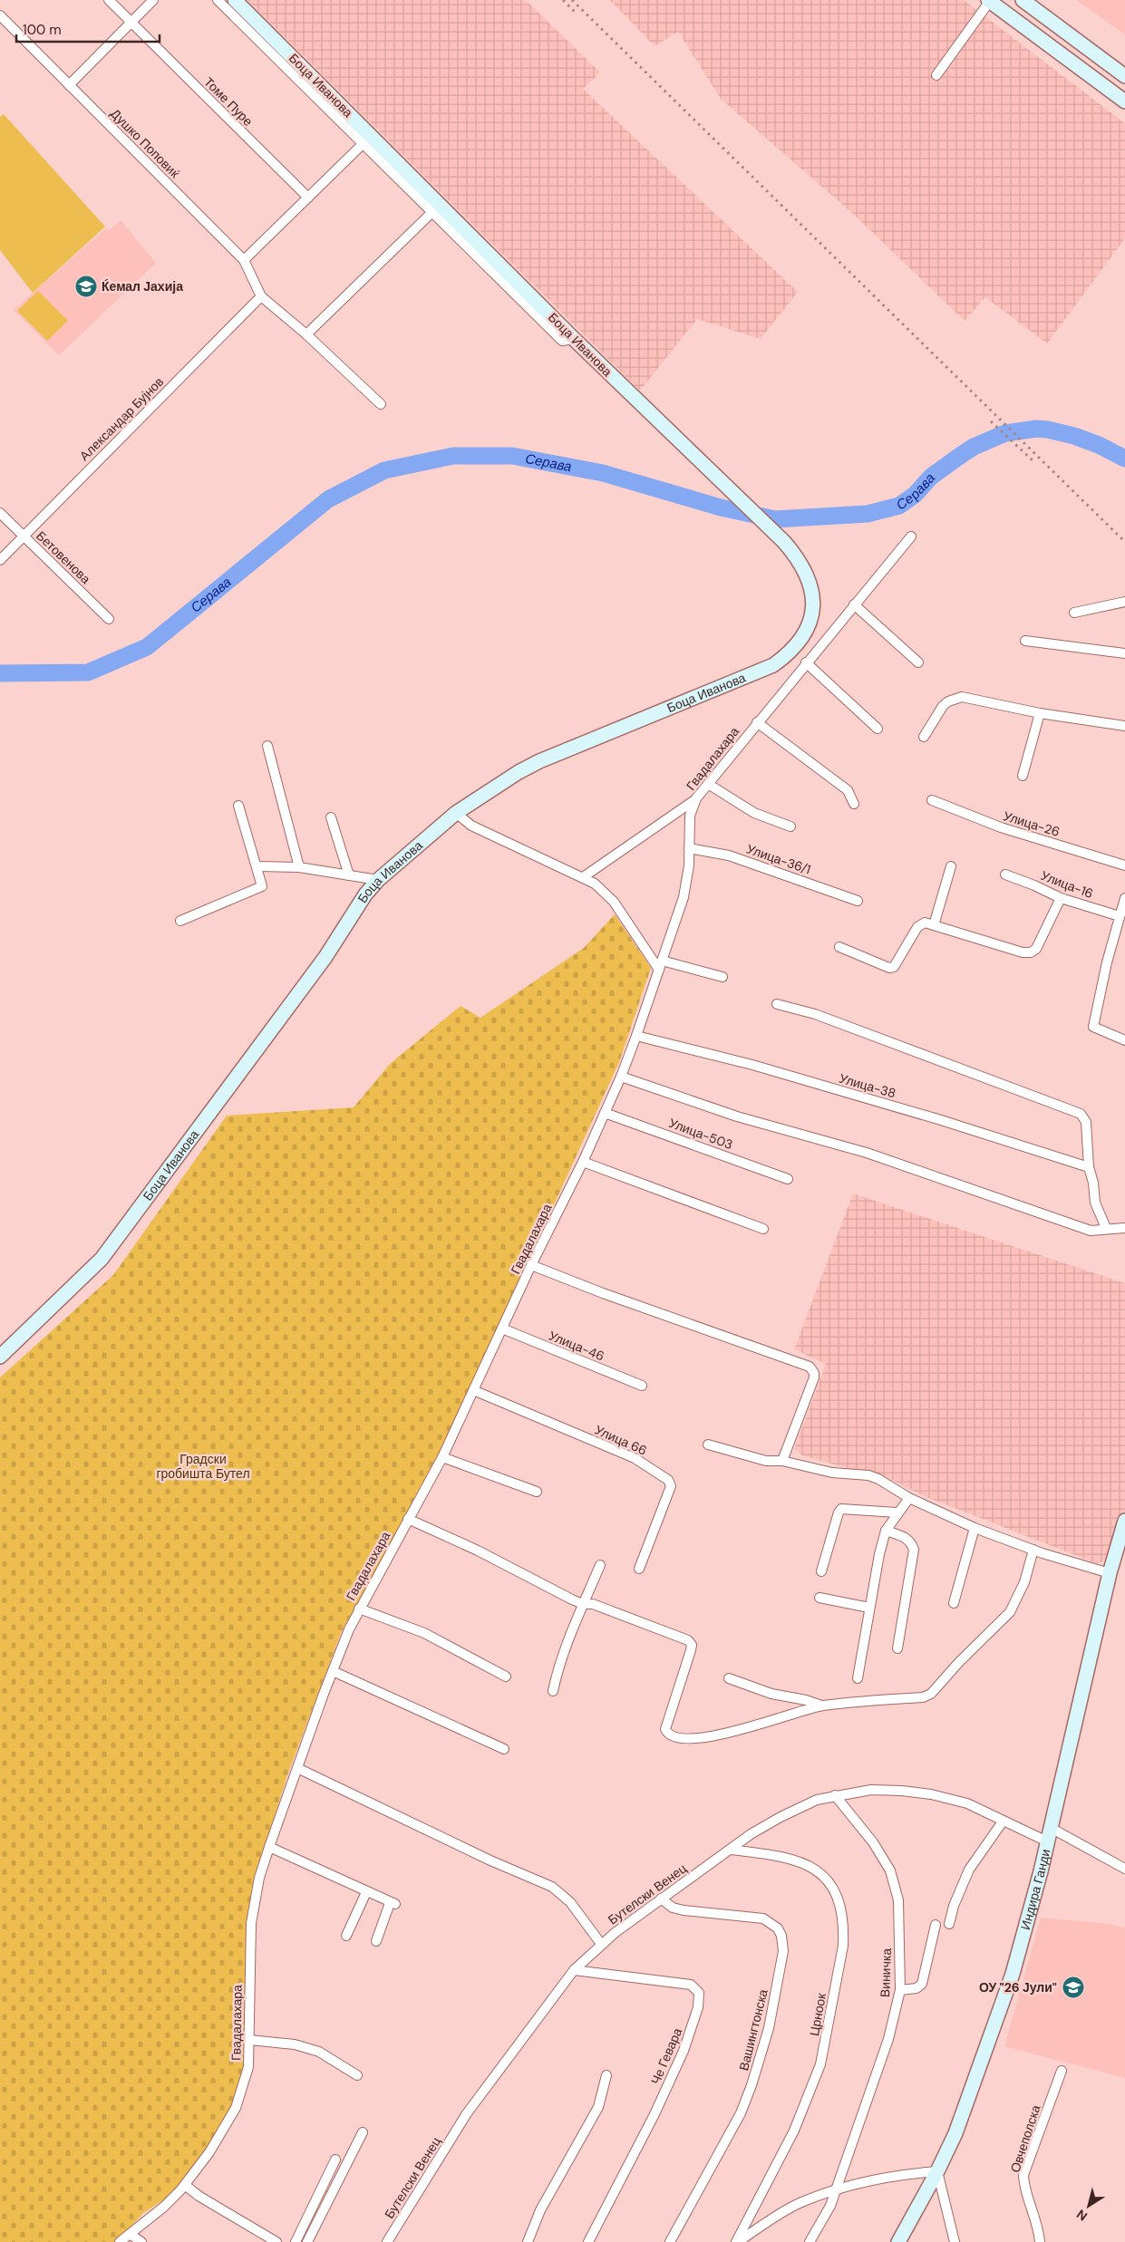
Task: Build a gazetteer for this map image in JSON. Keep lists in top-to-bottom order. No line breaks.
{"streets":{"street":["Боца Иванова","Томе Пуре","Душко Поповиќ","Александар Бујнов","Бетовенова","Гвадалахара","Улица-26","Улица-36/1","Улица-16","Улица-38","Улица-503","Улица-46","Улица 66","Индира Ганди","Бутелски Венец","Виничка","Црноок","Вашингтонска","Че Гевара","Овчеполска"]},"crossings":[["Душко Поповиќ","Александар Бујнов"],["Александар Бујнов","Бетовенова"],["Гвадалахара","Улица-36/1"],["Гвадалахара","Улица-38"],["Гвадалахара","Улица-503"],["Гвадалахара","Улица-46"],["Гвадалахара","Улица 66"],["Индира Ганди","Бутелски Венец"],["Бутелски Венец","Виничка"],["Бутелски Венец","Црноок"],["Бутелски Венец","Вашингтонска"],["Бутелски Венец","Че Гевара"]],"water":["Серава"],"parks":["Градски гробишта Бутел"],"places":{"school or university":["Ќемал Јахија","ОУ \"26 Јули\""]},"scale_bar":"100 m","north":"bottom left"}
